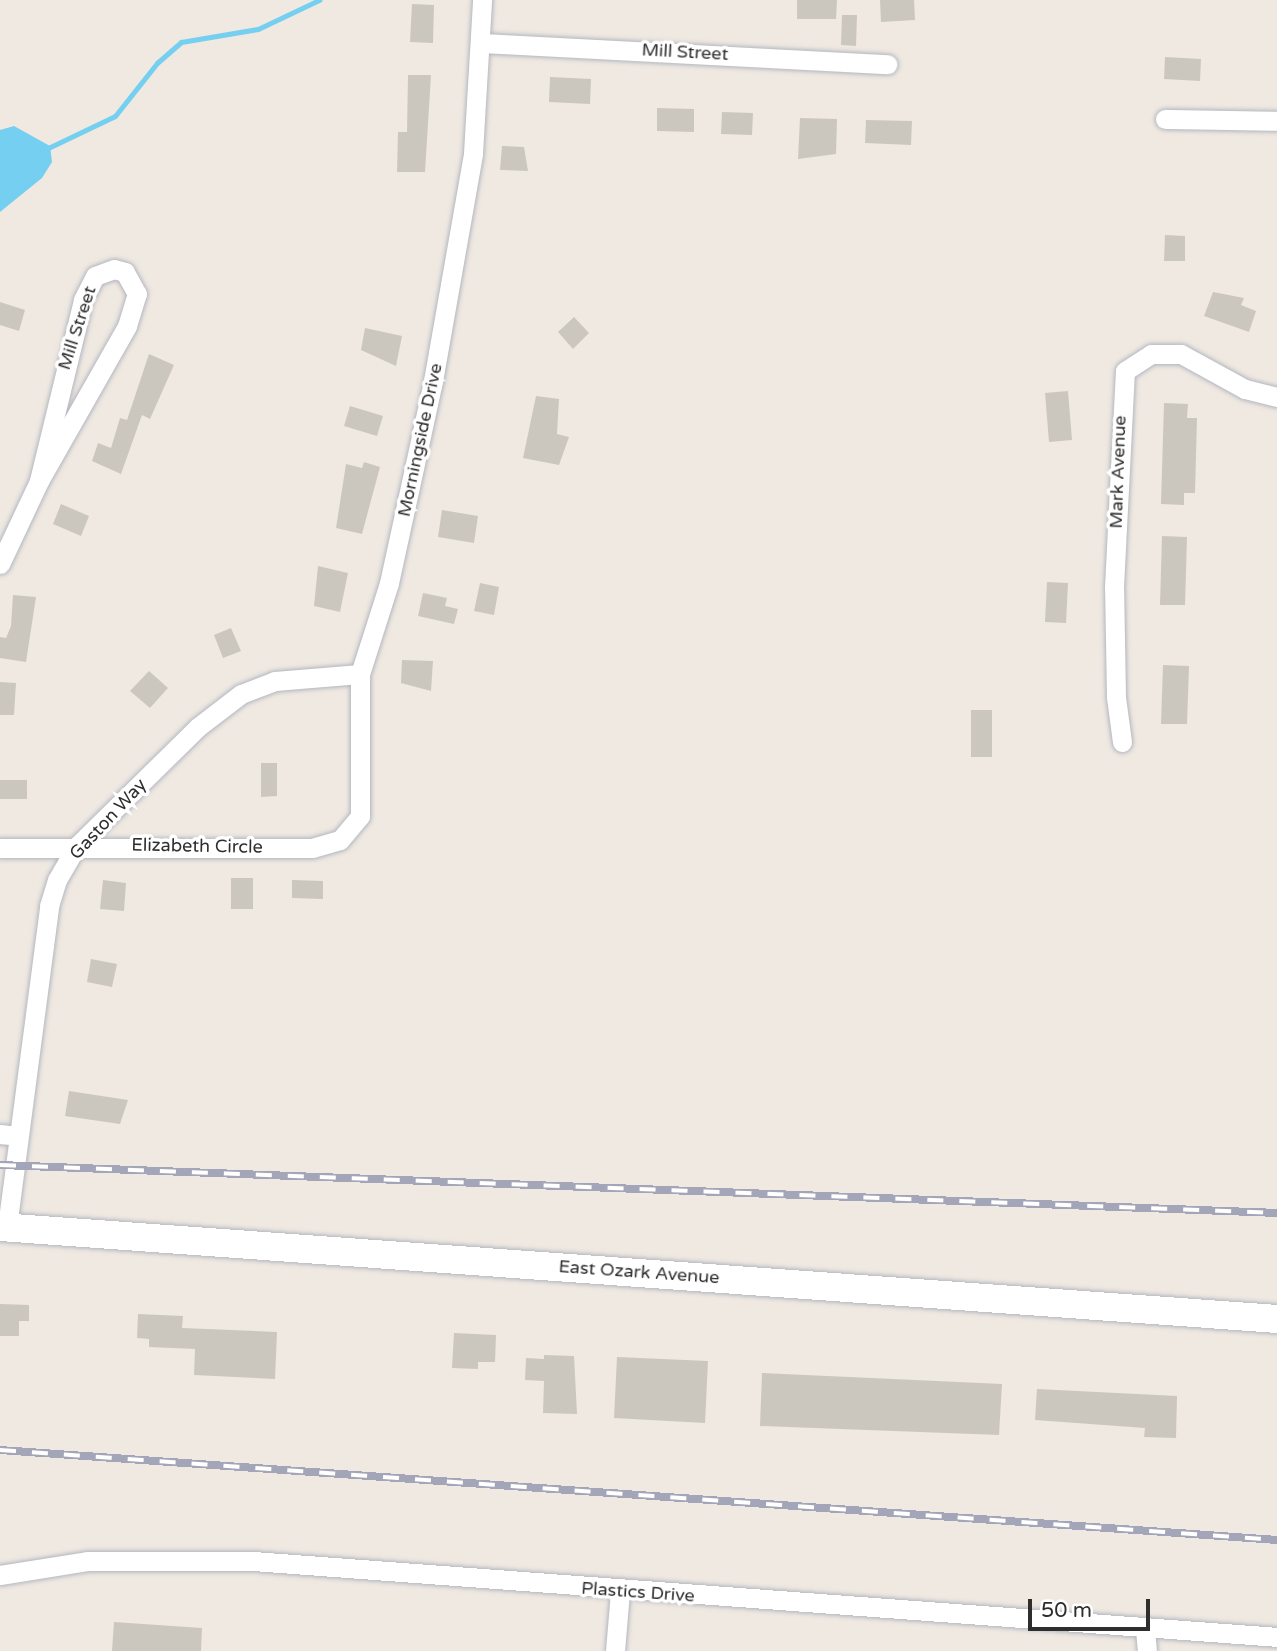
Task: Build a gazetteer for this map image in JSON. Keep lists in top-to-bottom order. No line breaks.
{"streets":{"main road":["East Ozark Avenue"],"street":["Mill Street","Morningside Drive","Mark Avenue","Gaston Way","Elizabeth Circle","Plastics Drive"]},"crossings":[["Mill Street","Morningside Drive"],["Morningside Drive","Gaston Way"],["Morningside Drive","Elizabeth Circle"],["Gaston Way","Elizabeth Circle"],["Gaston Way","East Ozark Avenue"]],"scale_bar":"50 m"}
